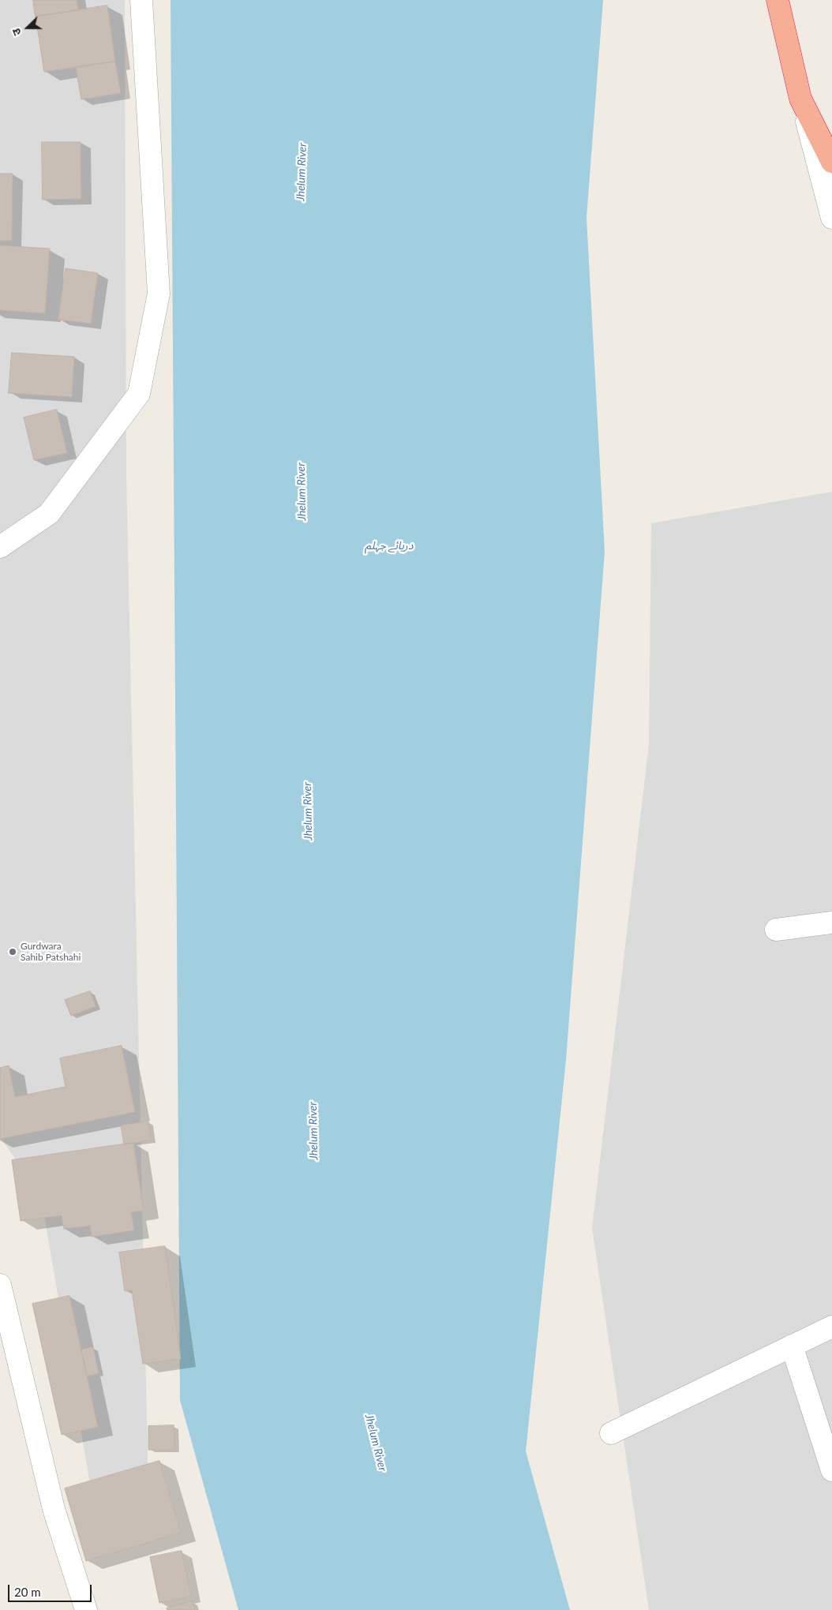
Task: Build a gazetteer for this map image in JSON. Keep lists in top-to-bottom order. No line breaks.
{"water":["Jhelum River","دریائے جہلم"],"places":["Gurdwara Sahib Patshahi"],"scale_bar":"20 m","north":"left"}
